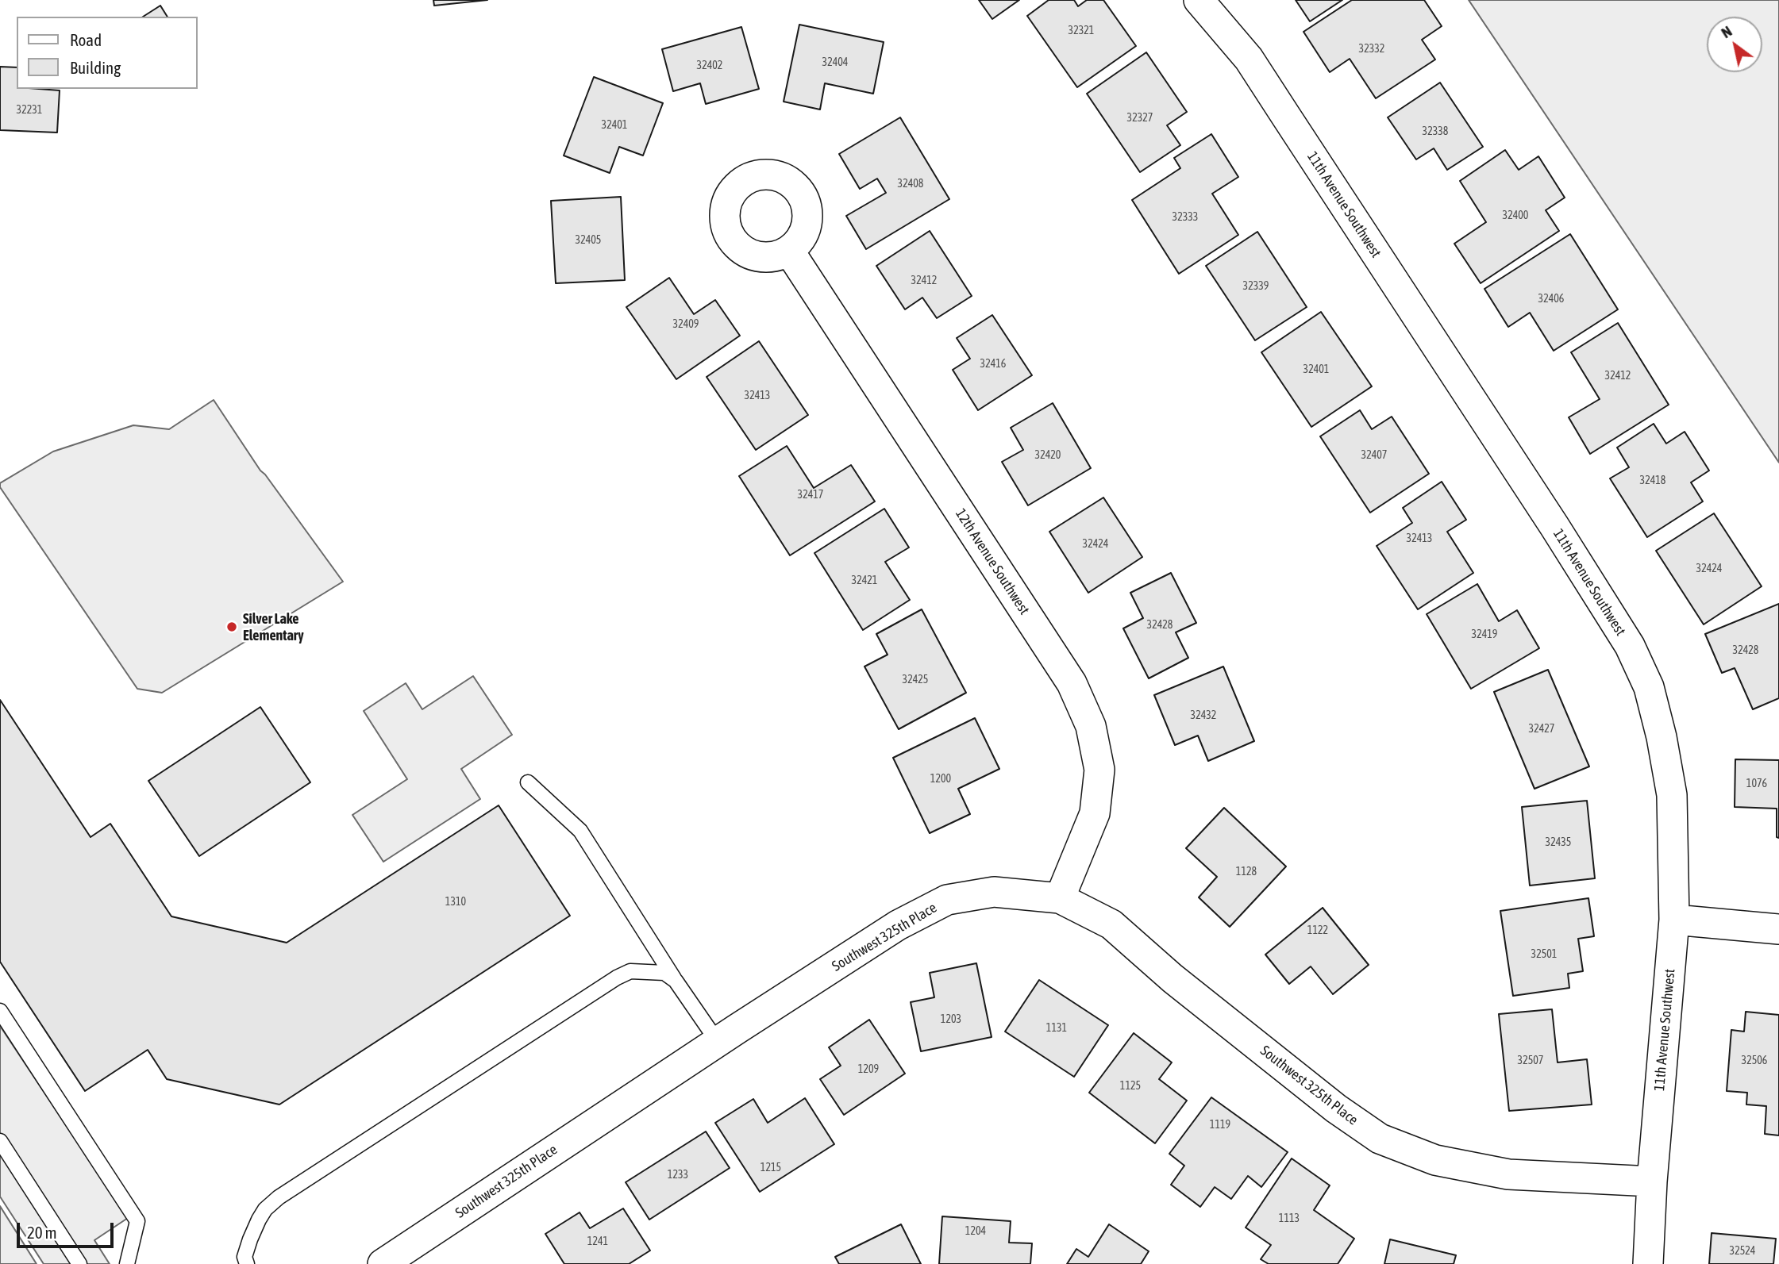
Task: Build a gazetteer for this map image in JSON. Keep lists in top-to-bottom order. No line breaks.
{"streets":{"street":["11th Avenue Southwest","12th Avenue Southwest","Southwest 325th Place"]},"crossings":[["11th Avenue Southwest","Southwest 325th Place"],["12th Avenue Southwest","Southwest 325th Place"]],"places":["Silver Lake Elementary"],"house_numbers":["32321","32332","32404","32402","32231","32327","32401","32338","32408","32400","32333","32405","32412","32339","32406","32409","32416","32401","32412","32413","32420","32407","32418","32417","32413","32424","32424","32421","32428","32419","32428","32425","32432","32427","1200","1076","32435","1128","1310","1122","32501","1203","1131","32507","32506","1209","1125","1119","1215","1233","1113","1204","1241","32524"],"legend":["Road","Building"],"scale_bar":"20 m","north":"top left"}
